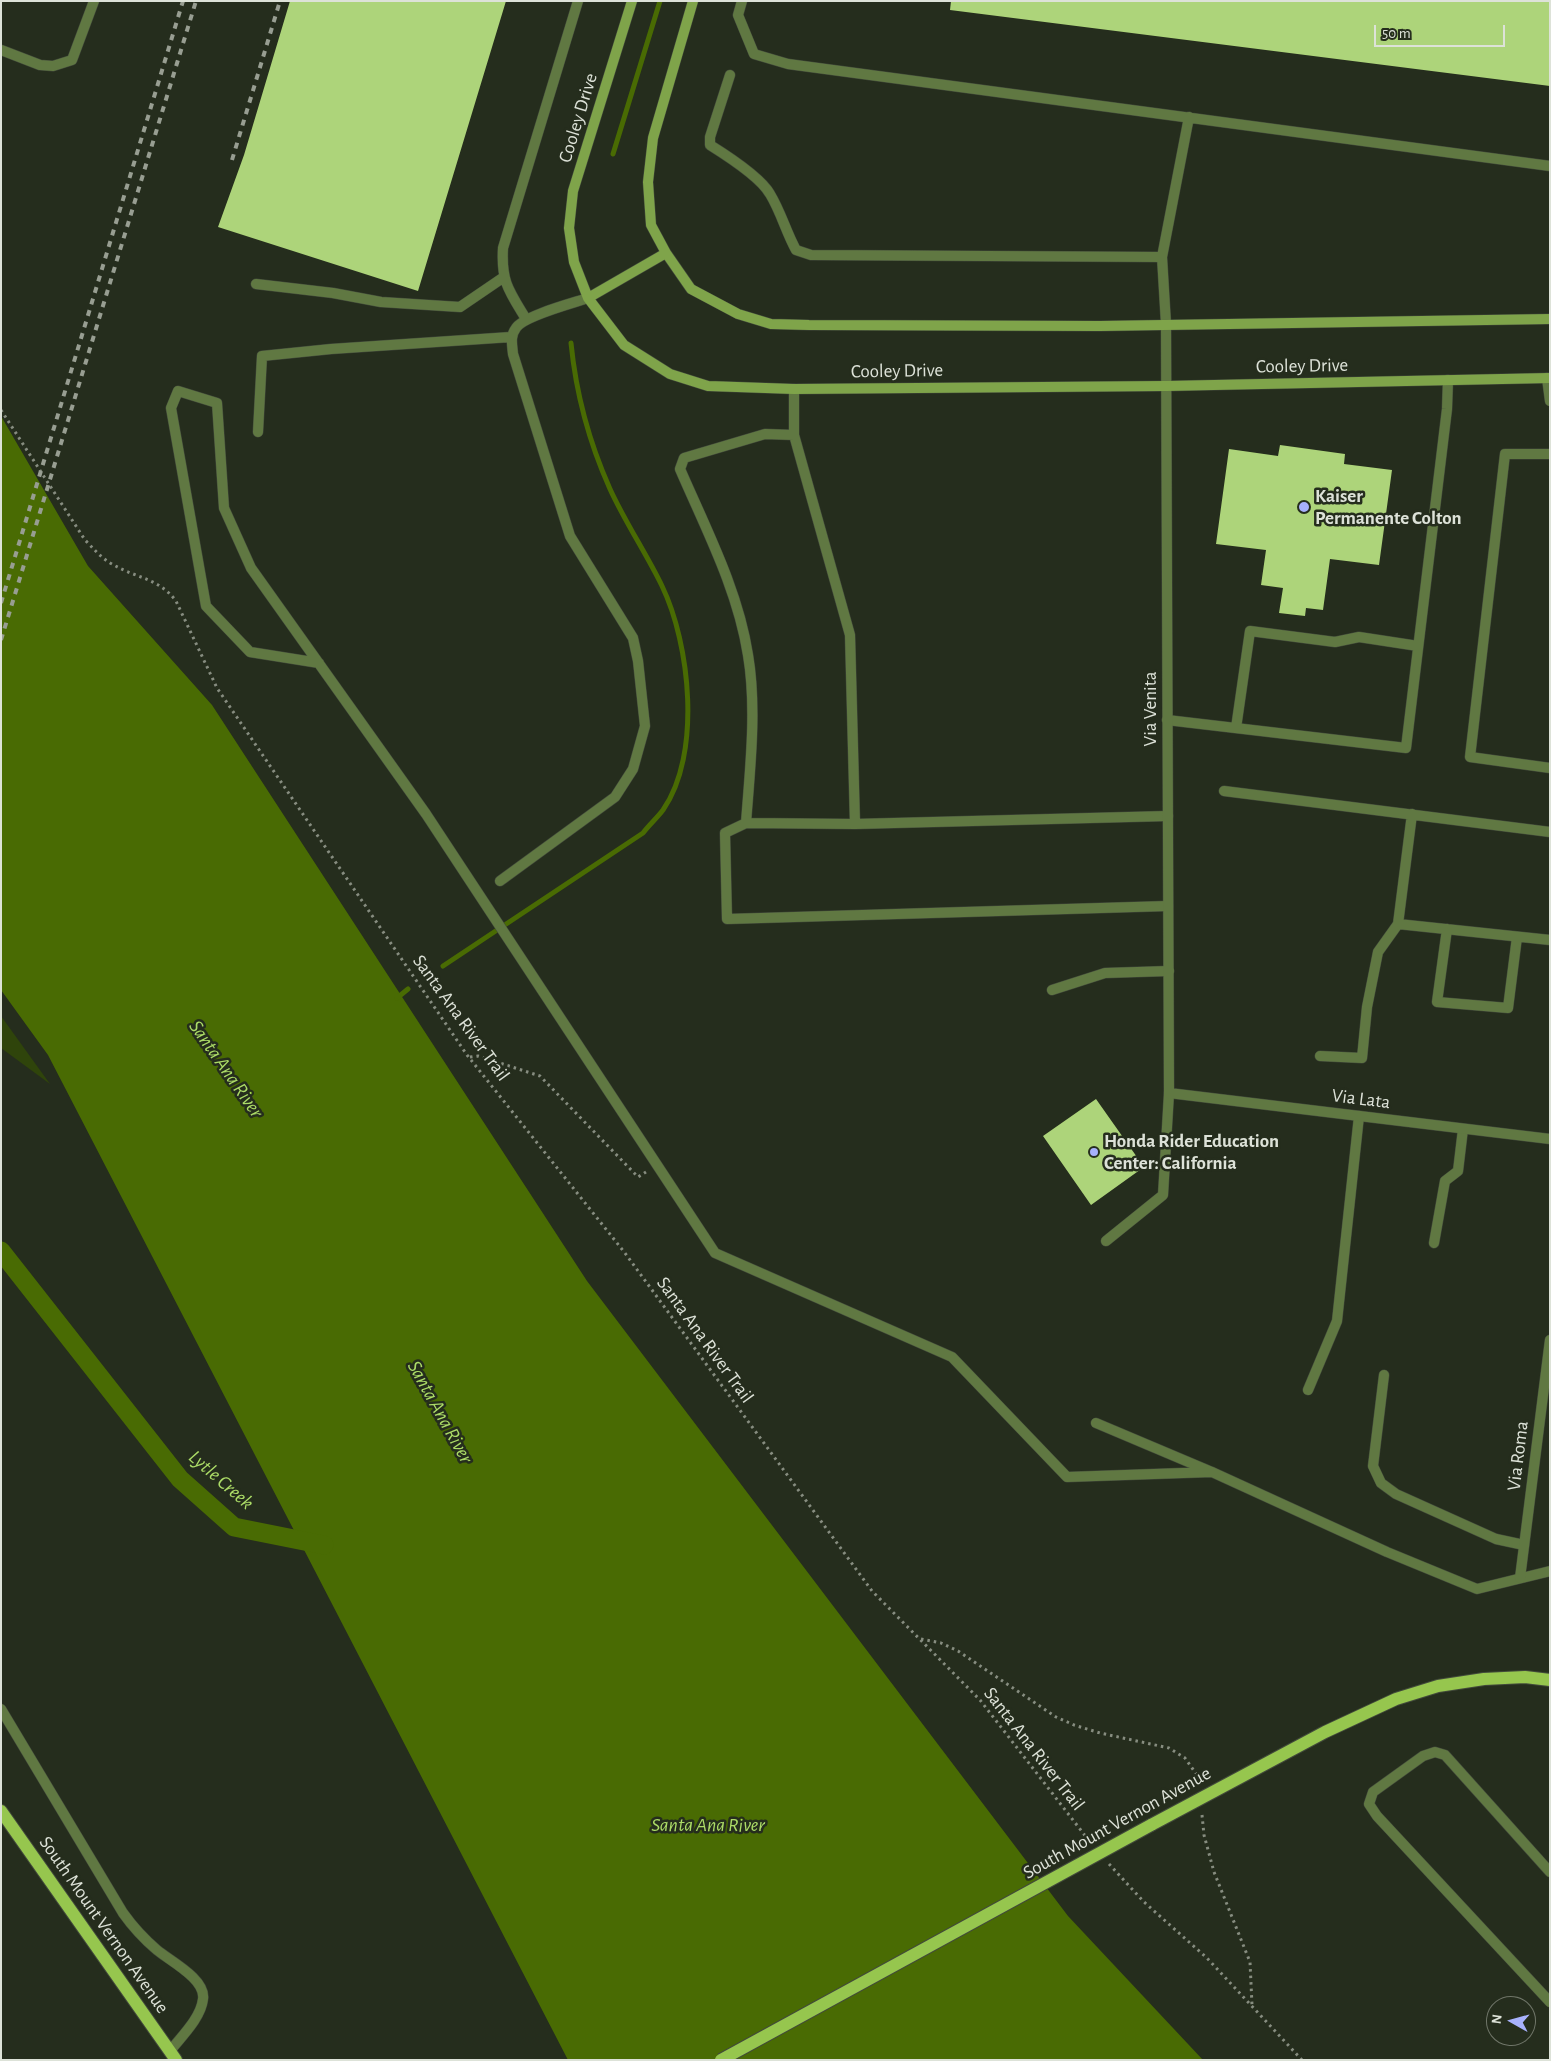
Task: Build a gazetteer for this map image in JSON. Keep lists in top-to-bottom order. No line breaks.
{"streets":{"main road":["South Mount Vernon Avenue"],"street":["Cooley Drive","Via Venita","Via Lata","Via Roma"],"path":["Santa Ana River Trail"]},"crossings":[["Cooley Drive","Via Venita"],["Via Venita","Via Lata"],["Santa Ana River Trail","South Mount Vernon Avenue"]],"water":["Santa Ana River","Lytle Creek"],"places":["Kaiser Permanente Colton","Honda Rider Education Center: California"],"scale_bar":"50 m","north":"left"}
